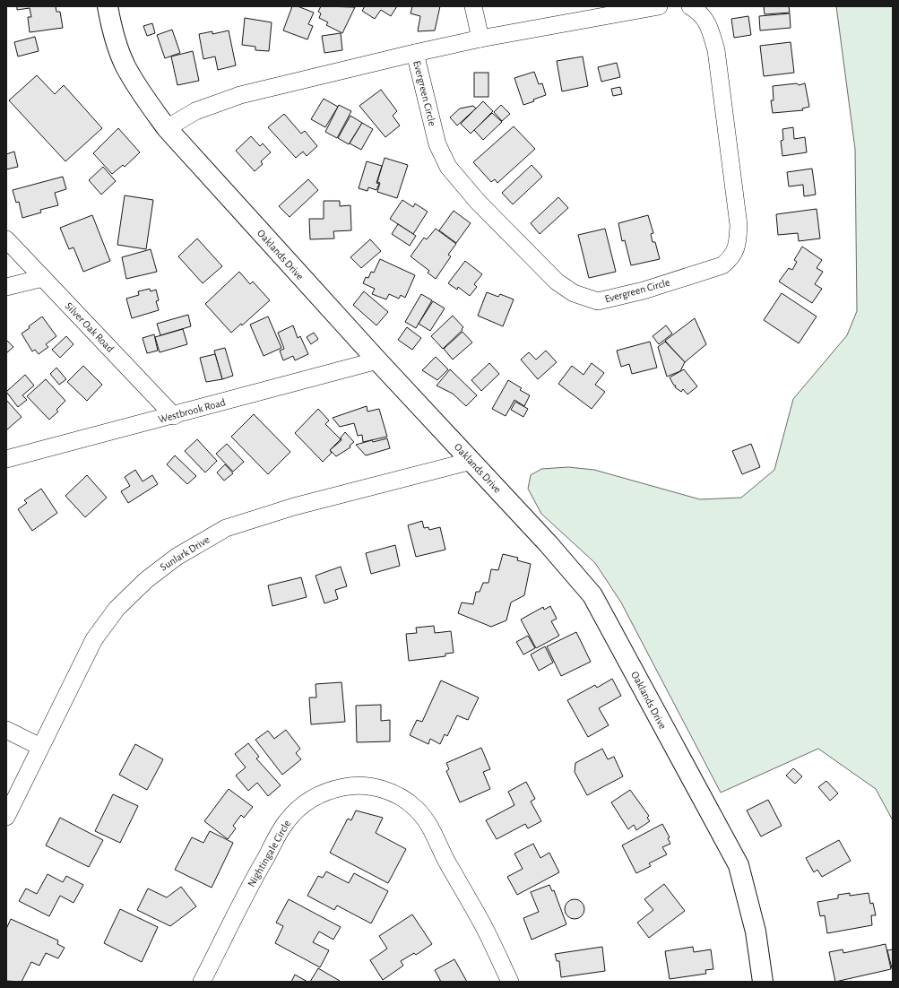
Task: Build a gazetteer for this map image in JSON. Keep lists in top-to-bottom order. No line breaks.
{"streets":{"street":["Evergreen Circle","Oaklands Drive","Silver Oak Road","Westbrook Road","Sunlark Drive","Nightingale Circle"]},"crossings":[["Evergreen Circle","Oaklands Drive"],["Oaklands Drive","Westbrook Road"],["Oaklands Drive","Sunlark Drive"],["Silver Oak Road","Westbrook Road"]]}
